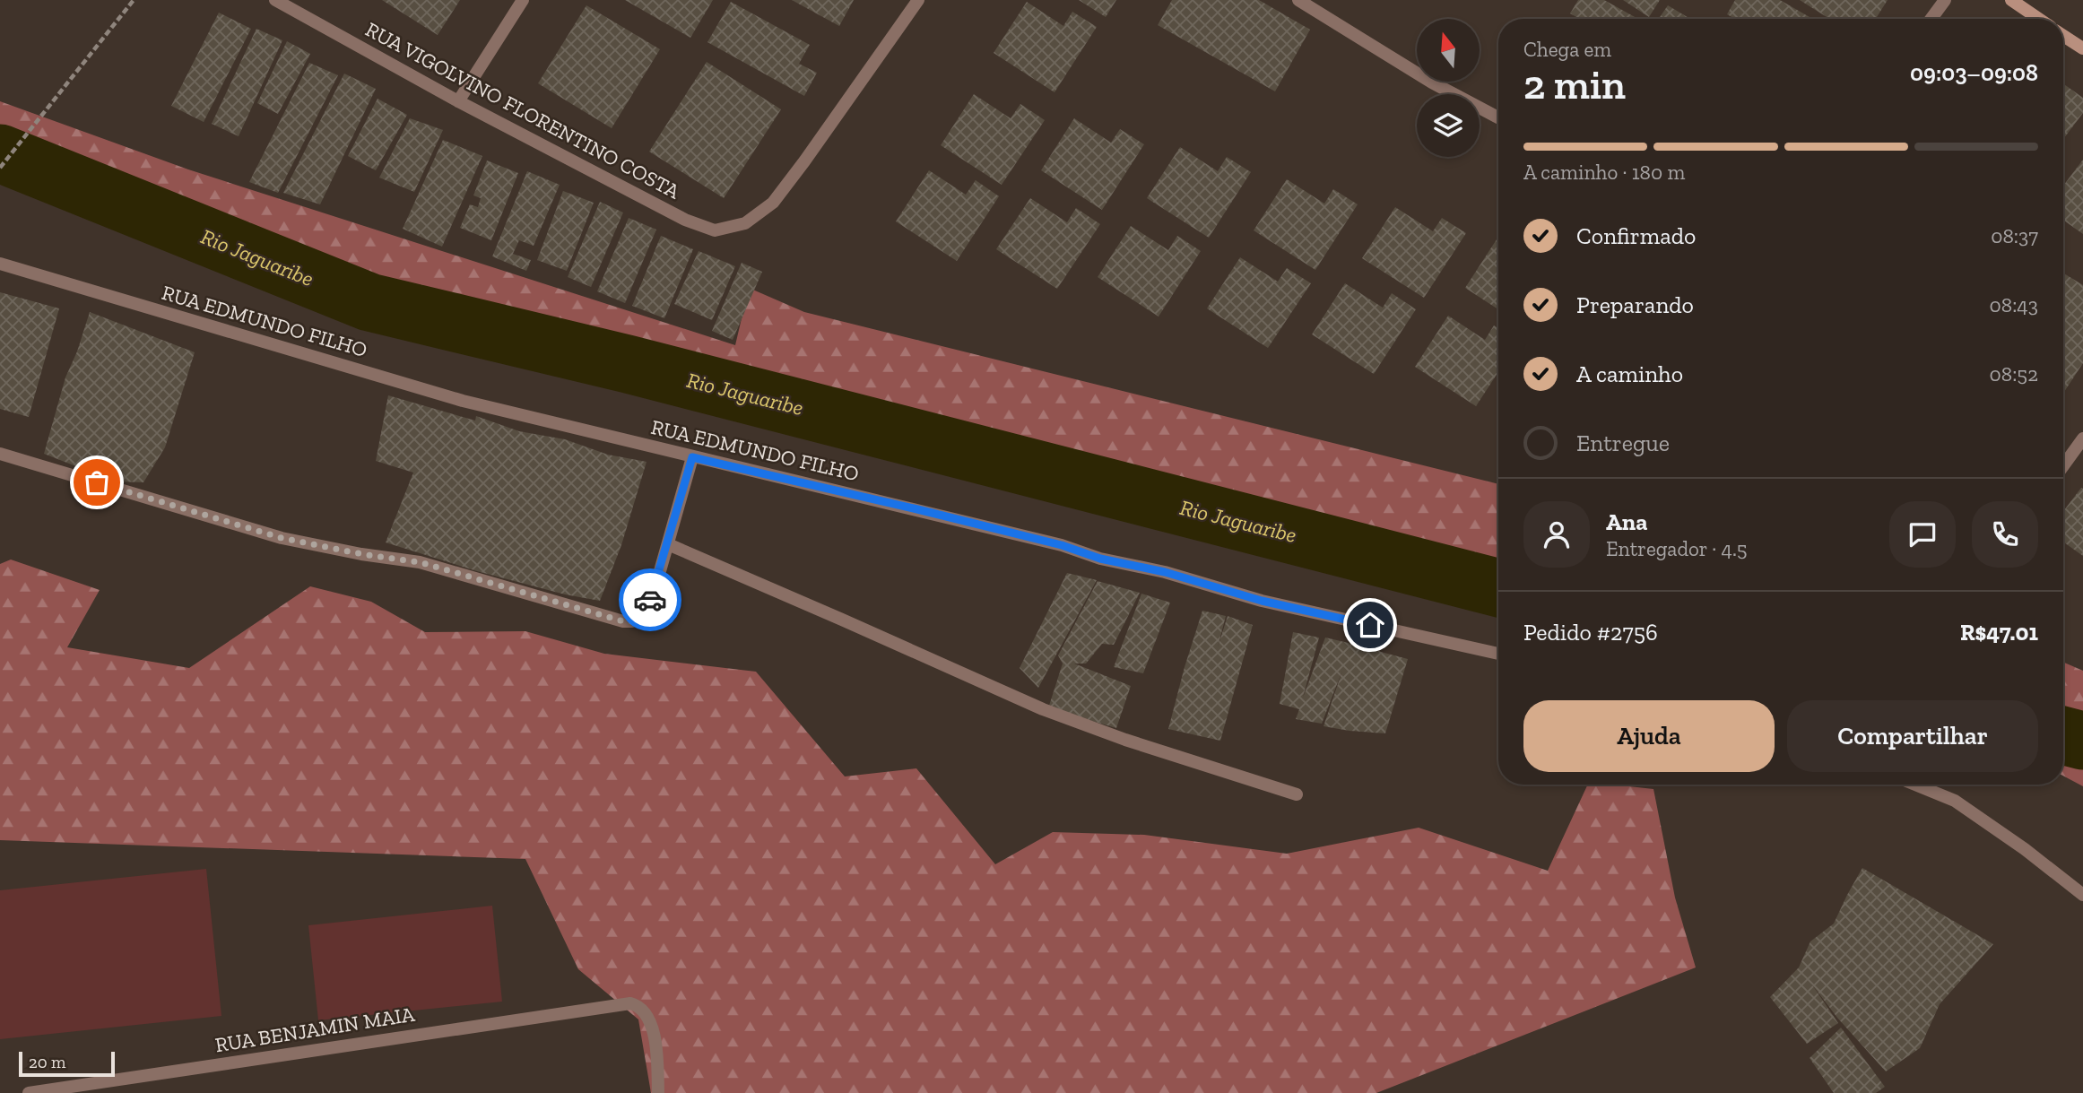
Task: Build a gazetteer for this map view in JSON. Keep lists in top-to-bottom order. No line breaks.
{"streets":{"street":["RUA VIGOLVINO FLORENTINO COSTA","RUA EDMUNDO FILHO","RUA BENJAMIN MAIA"]},"water":["Rio Jaguaribe"],"scale_bar":"20 m","north":"top","page":{"heading":["2 min","Chega em","09:03–09:08"],"panel":["Ana","Entregador · 4.5","Pedido #2756","R$47.01"],"bar":"A caminho · 180 m","list":[["Confirmado","08:37"],["Preparando","08:43"],["A caminho","08:52"],"Entregue"],"buttons":["Ajuda","Compartilhar"],"scale":"20 m"}}
